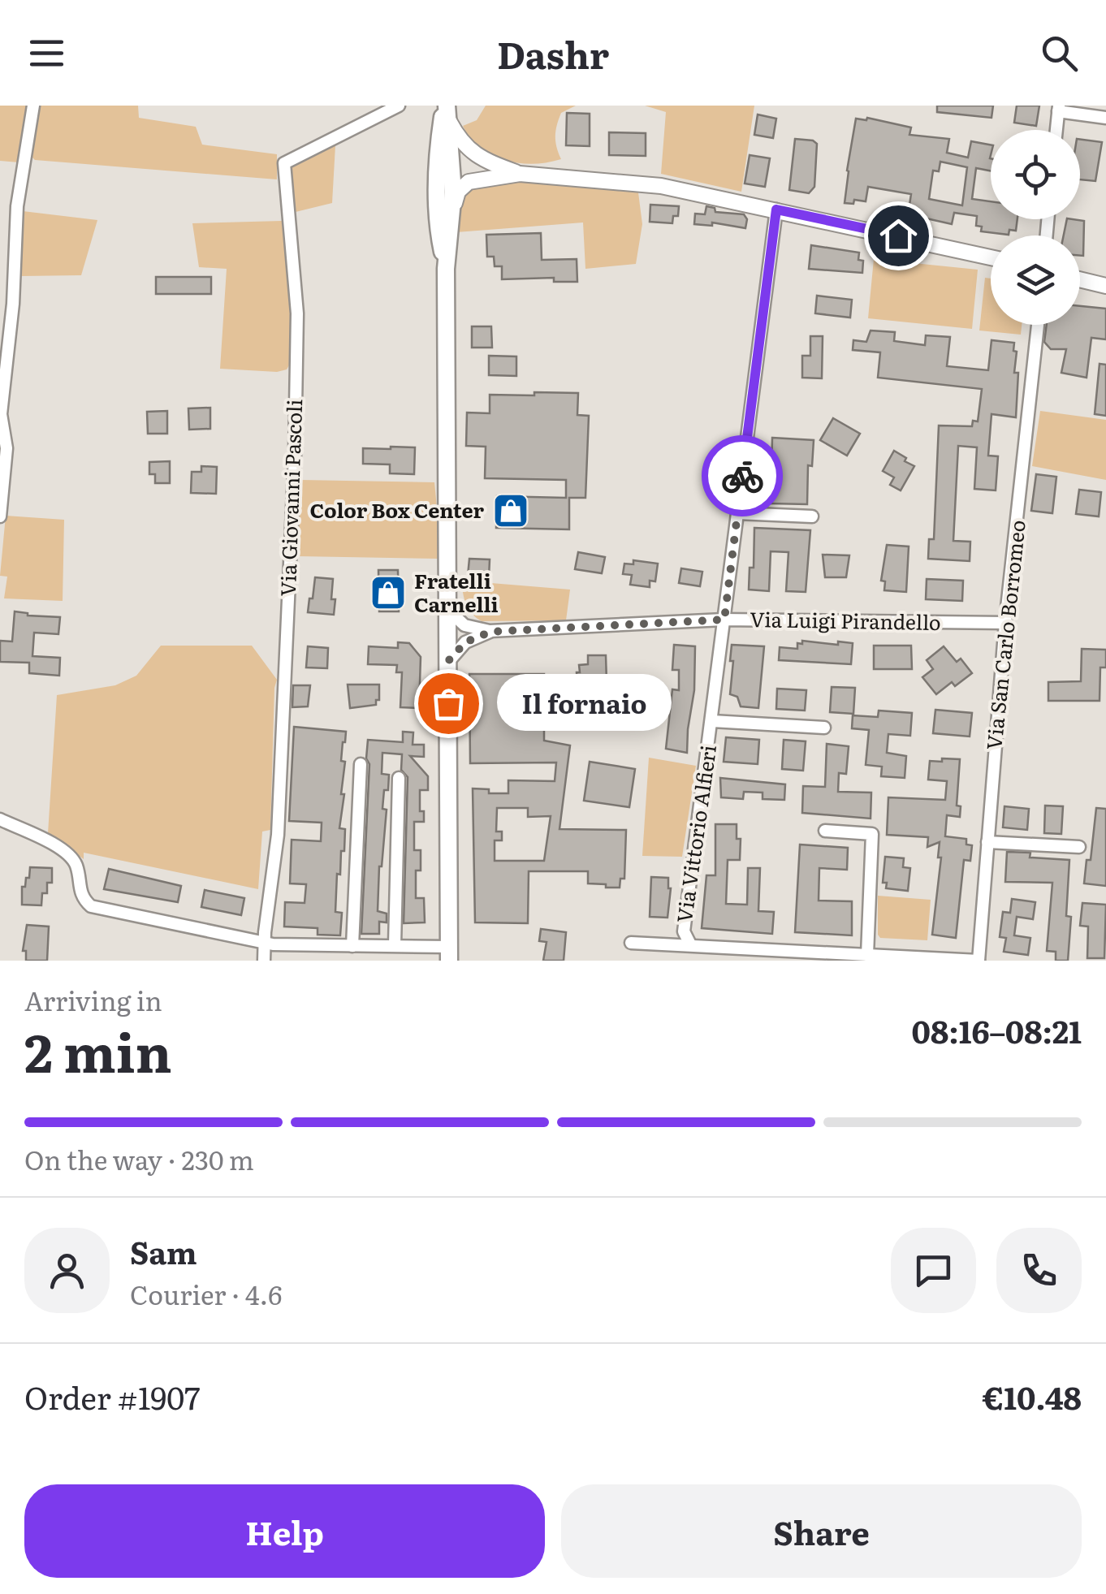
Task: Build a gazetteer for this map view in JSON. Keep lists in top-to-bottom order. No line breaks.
{"streets":{"street":["Via Giovanni Pascoli","Via Luigi Pirandello","Via San Carlo Borromeo","Via Vittorio Alfieri"]},"crossings":[["Via Luigi Pirandello","Via San Carlo Borromeo"],["Via Luigi Pirandello","Via Vittorio Alfieri"]],"places":{"shop":["Color Box Center","Fratelli Carnelli"],"other":["Il fornaio"]},"page":{"header":"Dashr","bubble":"Il fornaio","heading":["2 min","Arriving in","08:16–08:21"],"panel":["Sam","Courier · 4.6","Order #1907","€10.48"],"bar":"On the way · 230 m","buttons":["Help","Share"]}}
